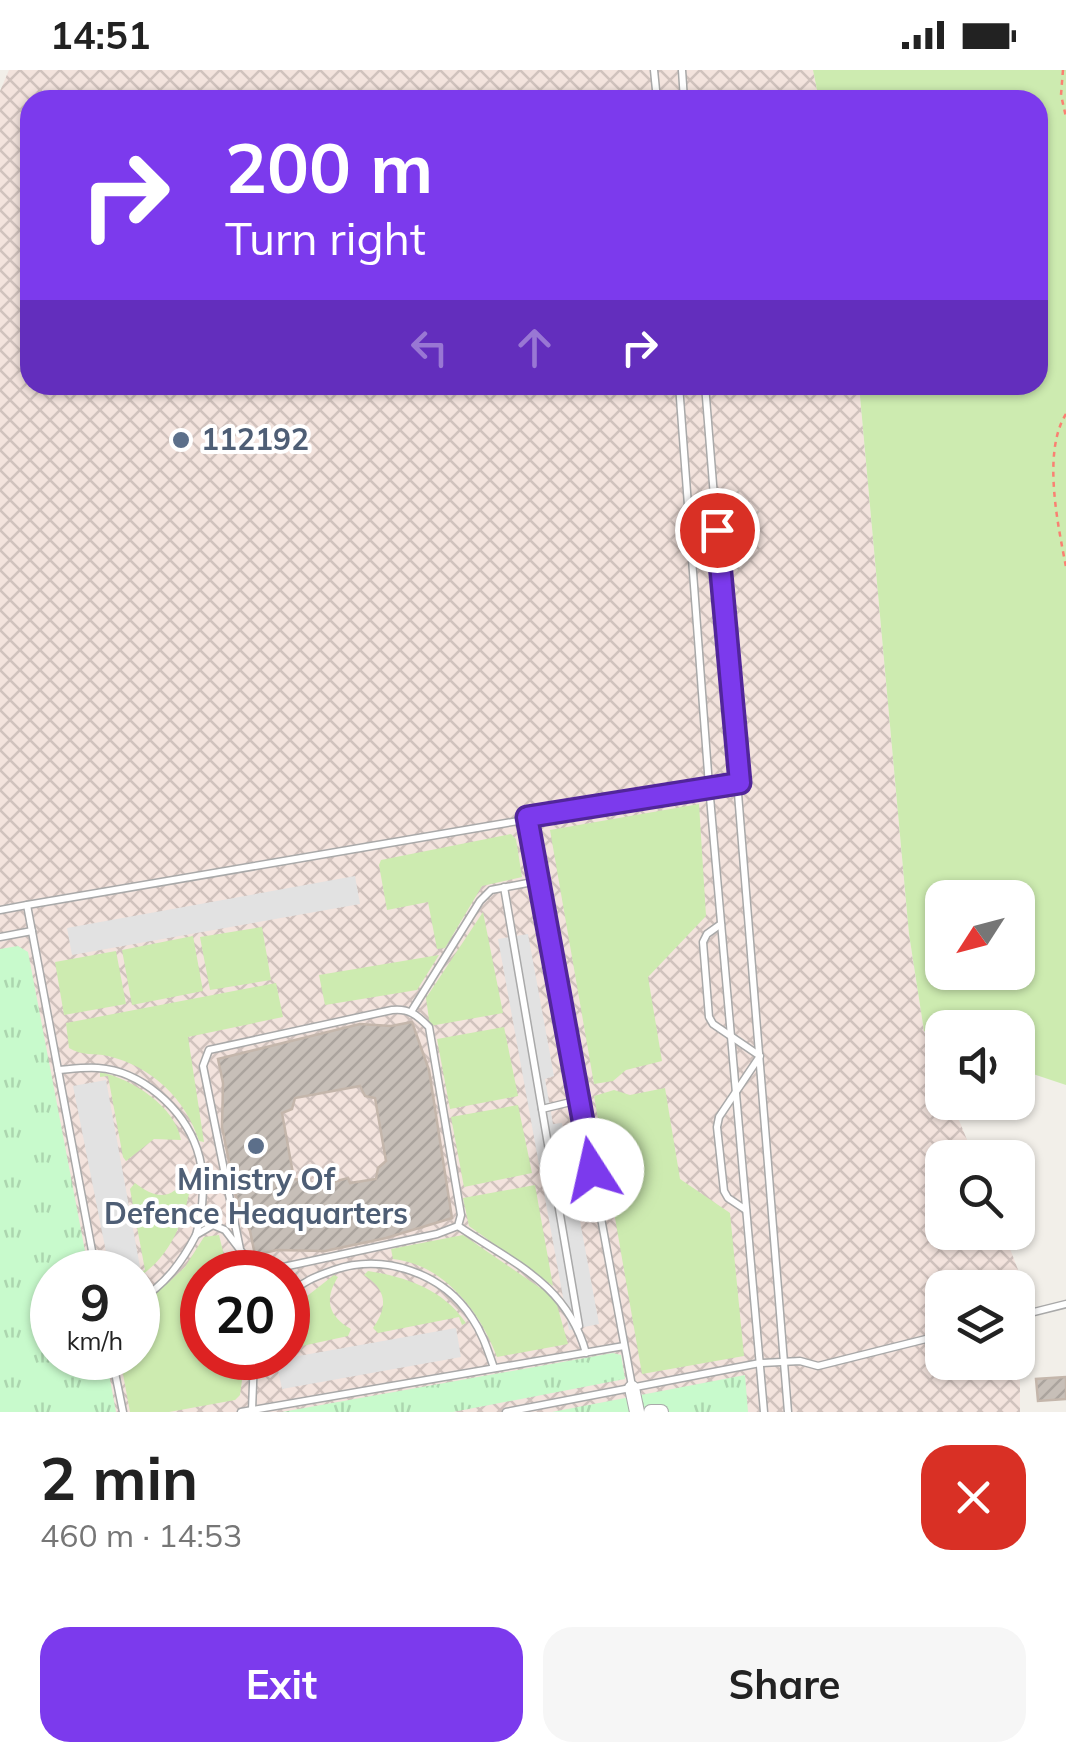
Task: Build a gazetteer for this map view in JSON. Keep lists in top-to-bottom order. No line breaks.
{"places":["112192","Ministry Of Defence Heaquarters"],"north":"bottom left","page":{"status":"14:51","turn":["200 m","Turn right"],"speed":"9 km/h","limit":"20","heading":["2 min","460 m · 14:53"],"buttons":["Exit","Share"]}}
